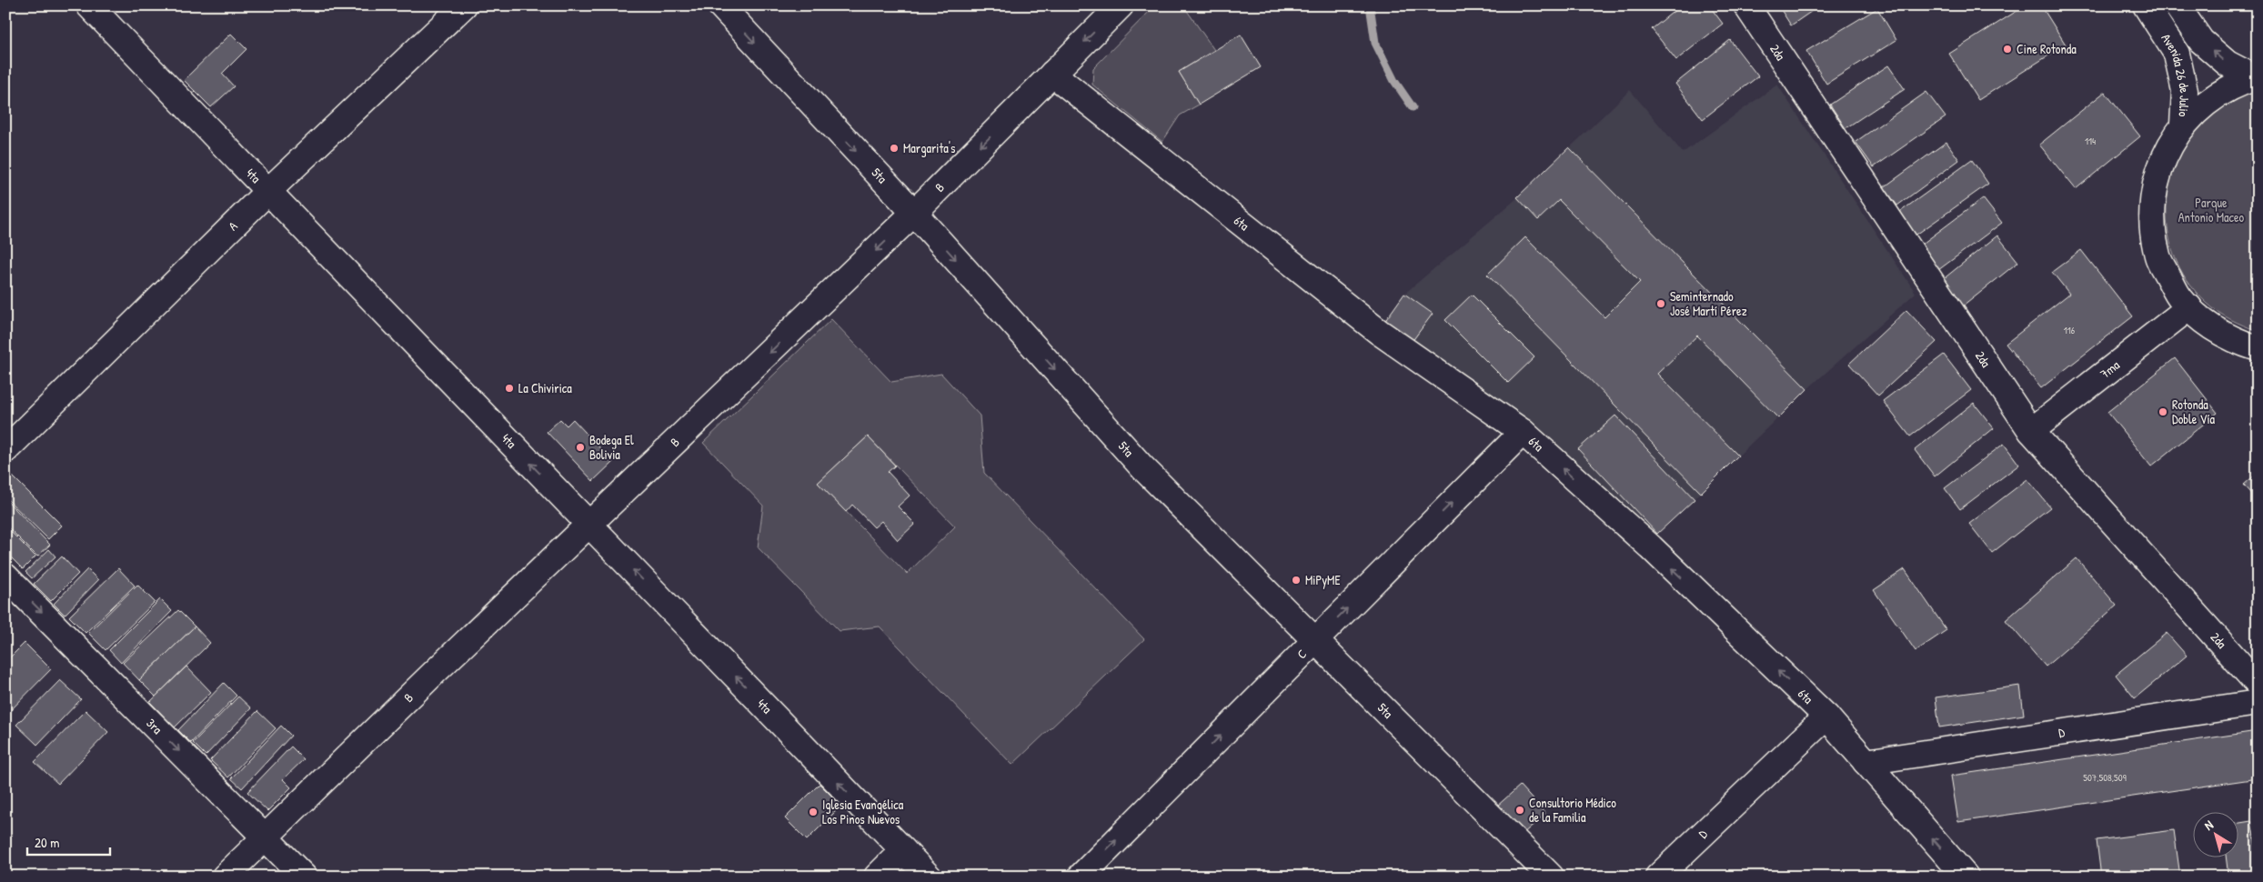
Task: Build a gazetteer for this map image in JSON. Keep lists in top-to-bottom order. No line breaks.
{"streets":{"street":["2da","Avenida 26 de Julio","4ta","5ta","B","6ta","A","7ma","C","3ra","D"]},"crossings":[["2da","7ma"],["4ta","B"],["4ta","A"],["5ta","B"],["5ta","C"],["B","6ta"],["B","3ra"],["6ta","C"],["6ta","D"]],"one_way":["4ta","5ta","B","6ta","C","3ra"],"parks":["Parque Antonio Maceo"],"places":["Cine Rotonda","Margarita's","Seminternado José Martí Pérez","La Chivirica","Rotonda Doble Vía","Bodega El Bolivia","MiPyME","Consultorio Médico de la Familia","Iglesia Evangélica Los Pinos Nuevos"],"house_numbers":["114","116","507,508,509"],"scale_bar":"20 m","north":"top left"}
